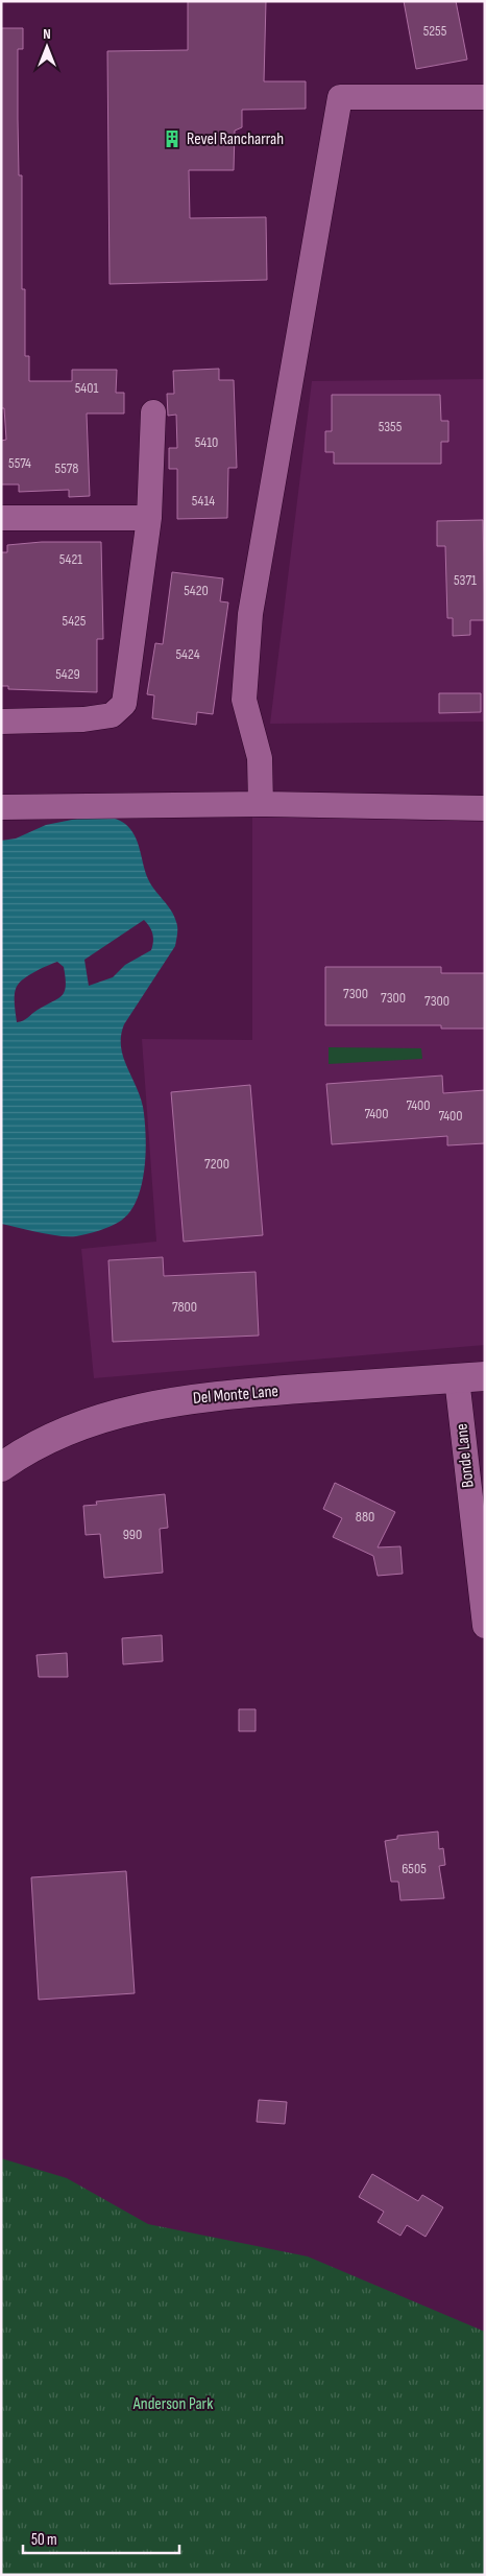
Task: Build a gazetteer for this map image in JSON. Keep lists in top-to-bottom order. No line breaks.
{"streets":{"street":["Del Monte Lane","Bonde Lane"]},"crossings":[["Del Monte Lane","Bonde Lane"]],"parks":["Anderson Park"],"places":{"building":["Revel Rancharrah"]},"house_numbers":["5255","5401","5355","5410","5574","5578","5414","5421","5371","5420","5425","5424","5429","7300","7300","7300","7400","7400","7400","7200","7800","880","990","6505"],"scale_bar":"50 m","north":"top"}
